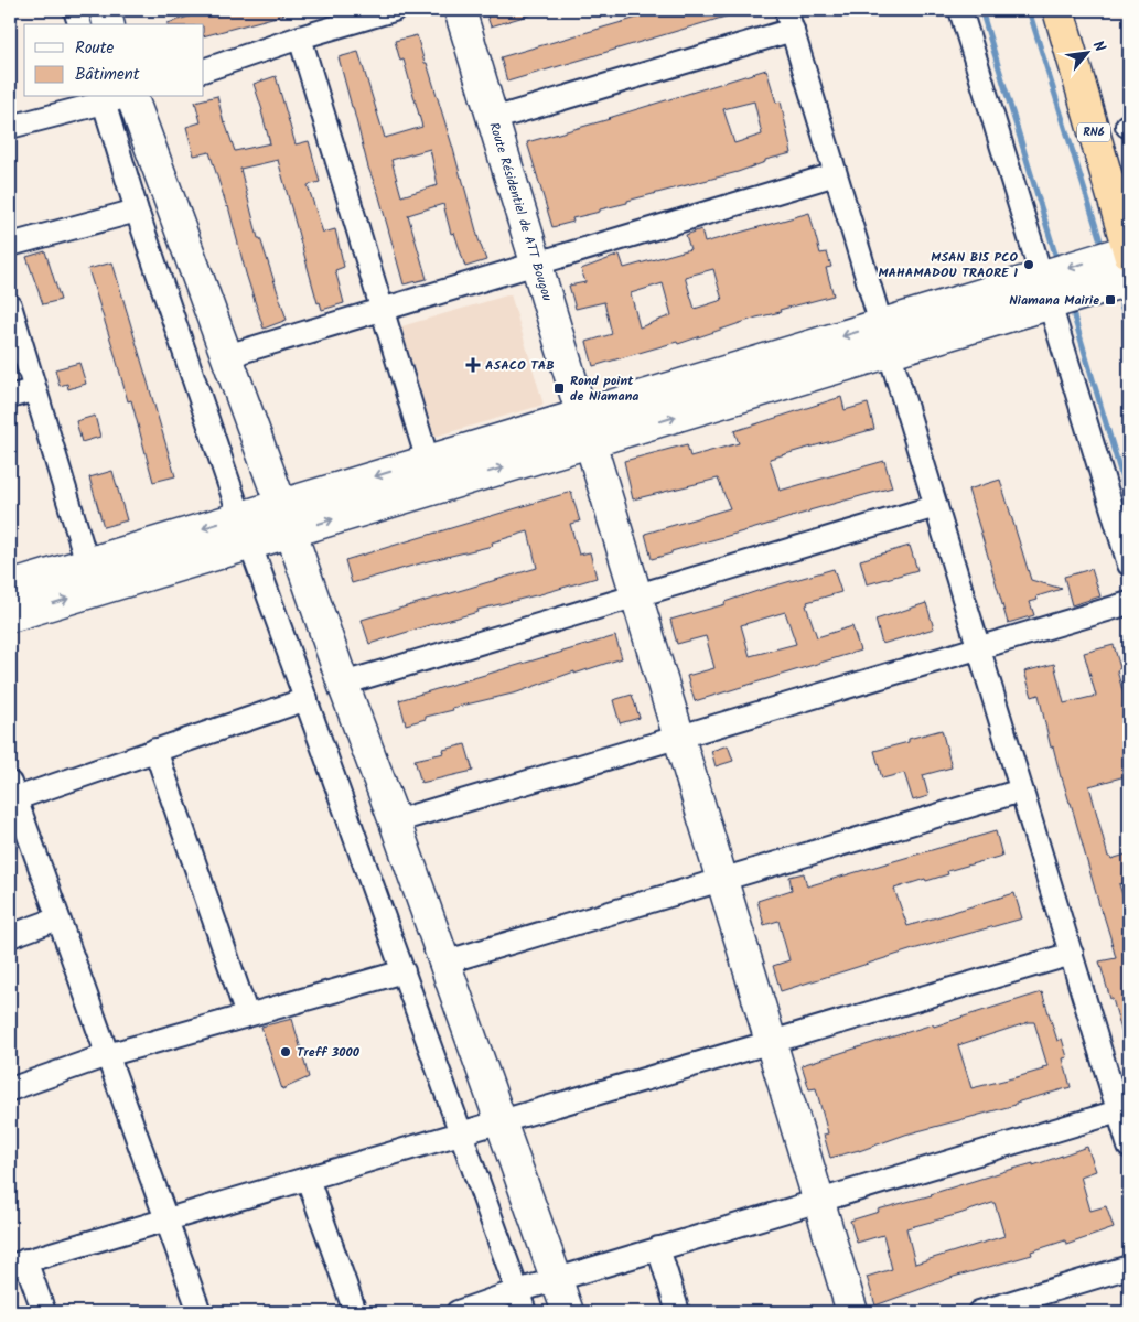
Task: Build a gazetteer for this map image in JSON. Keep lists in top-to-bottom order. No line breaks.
{"streets":{"highway":["RN6"],"street":["Route Résidentiel de ATT Bougou"]},"places":{"other":["MSAN B15 PCO MAHAMADOU TRAORE 1","Treff 3000"],"transit":["Niamana Mairie","Rond point de Niamana"],"health":["ASACO TAB"]},"legend":["Route","Bâtiment"],"north":"top right"}
